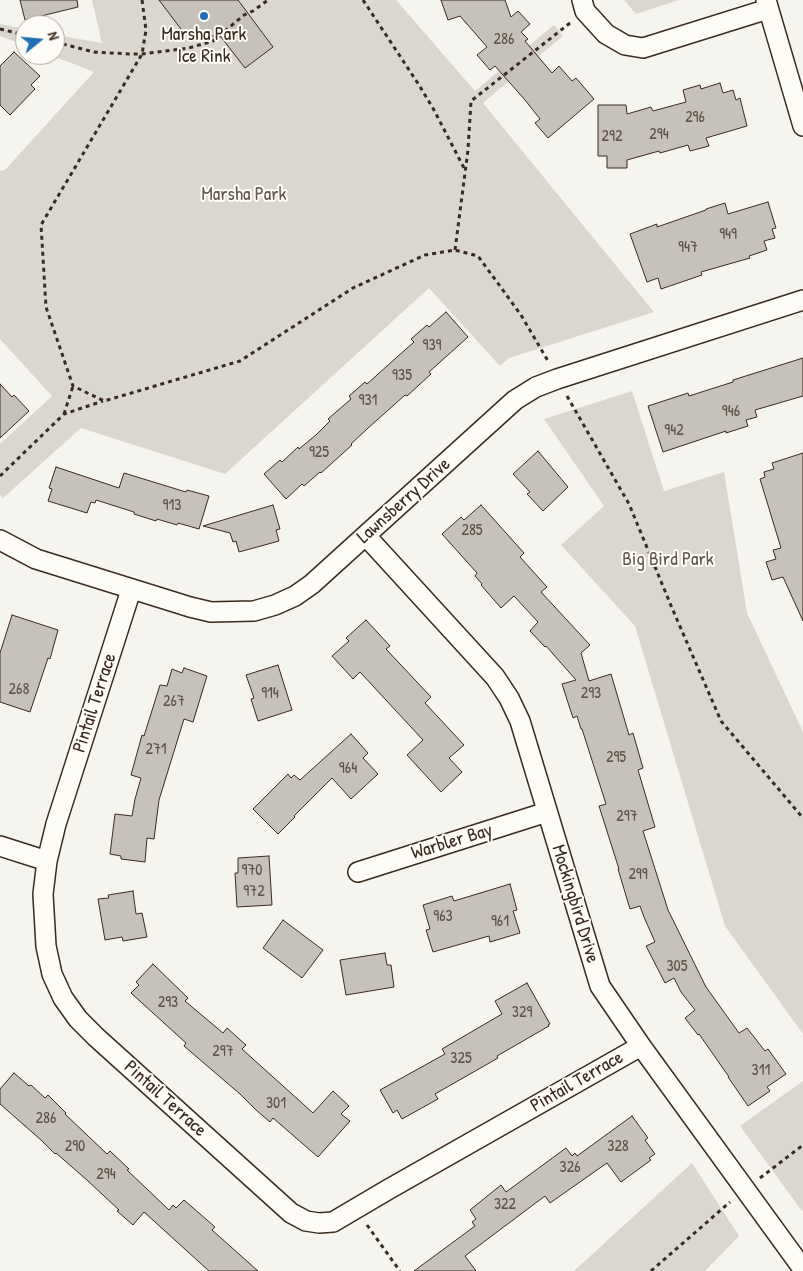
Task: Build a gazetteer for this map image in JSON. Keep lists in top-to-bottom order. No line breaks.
{"streets":{"street":["Lawnsberry Drive","Pintail Terrace","Warbler Bay","Mockingbird Drive"]},"crossings":[["Lawnsberry Drive","Pintail Terrace"],["Lawnsberry Drive","Mockingbird Drive"],["Pintail Terrace","Mockingbird Drive"],["Warbler Bay","Mockingbird Drive"]],"parks":["Marsha Park","Big Bird Park"],"places":["Marsha Park Ice Rink"],"house_numbers":["286","296","294","292","949","947","939","935","931","946","942","925","913","285","268","914","293","267","271","295","964","297","970","299","972","963","961","305","293","329","297","325","311","301","286","290","328","326","294","322"],"north":"right"}
